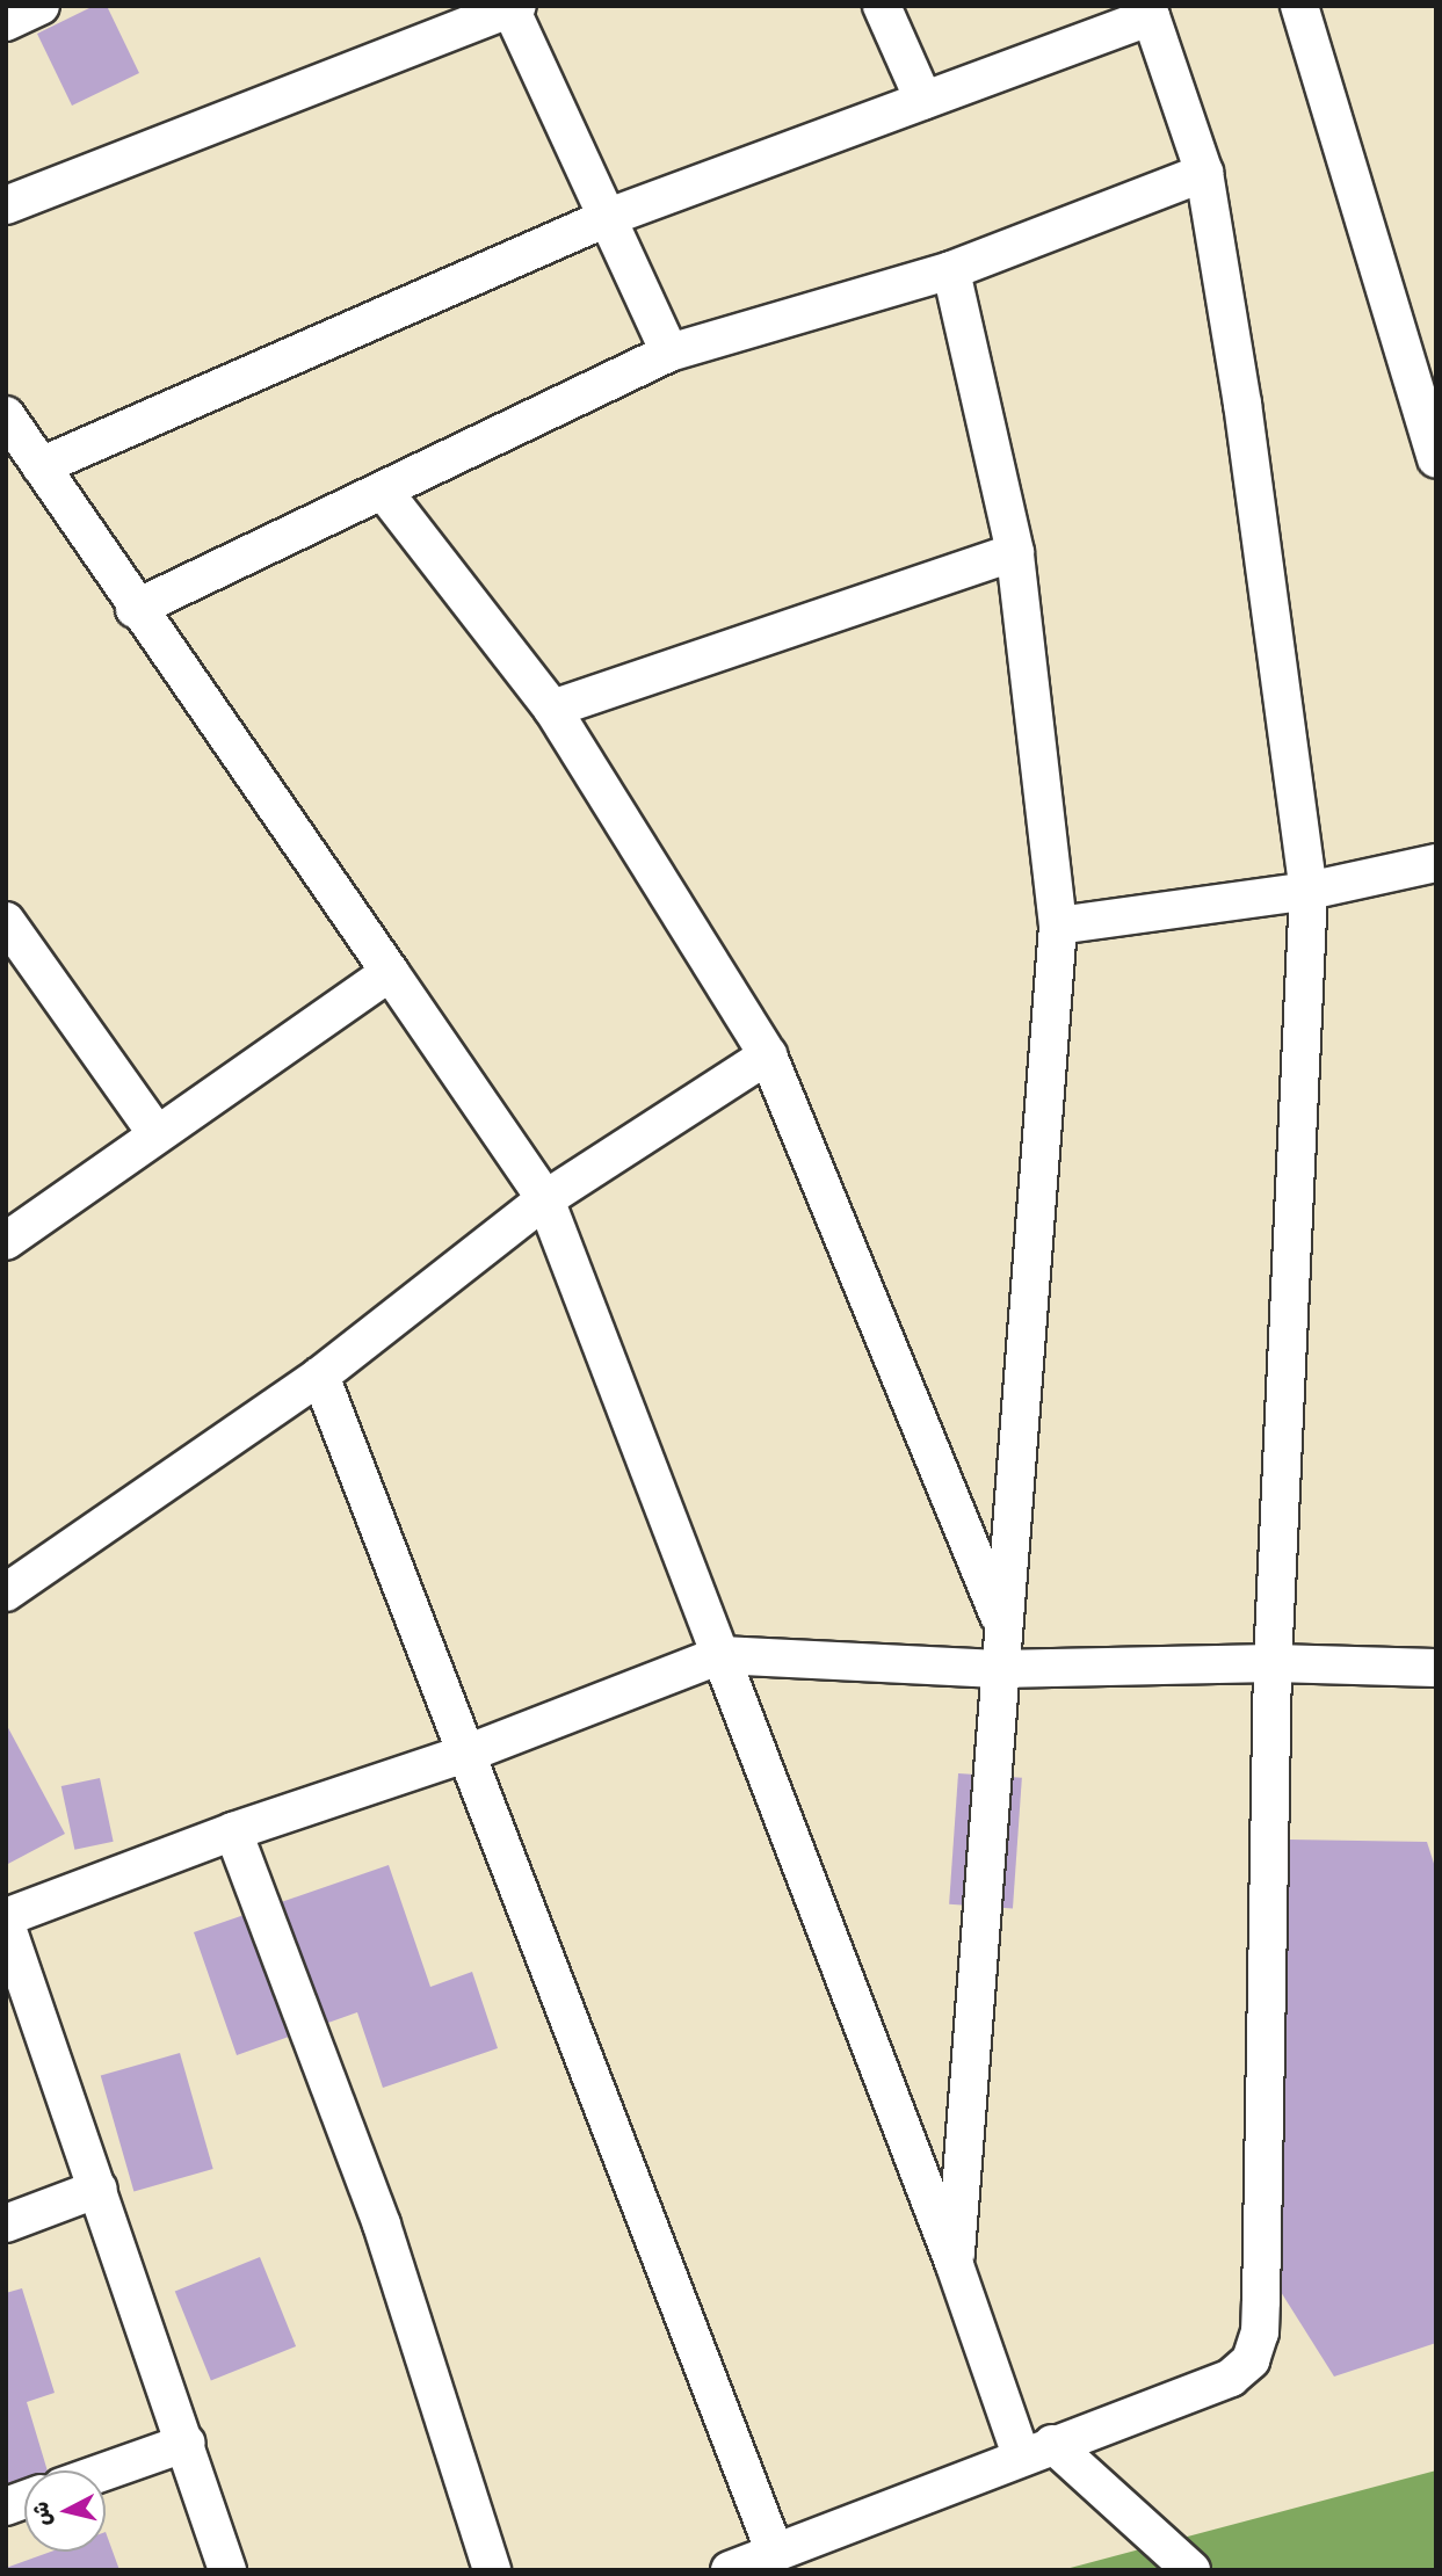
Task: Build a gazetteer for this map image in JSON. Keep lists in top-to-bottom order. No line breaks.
{"north":"left"}
